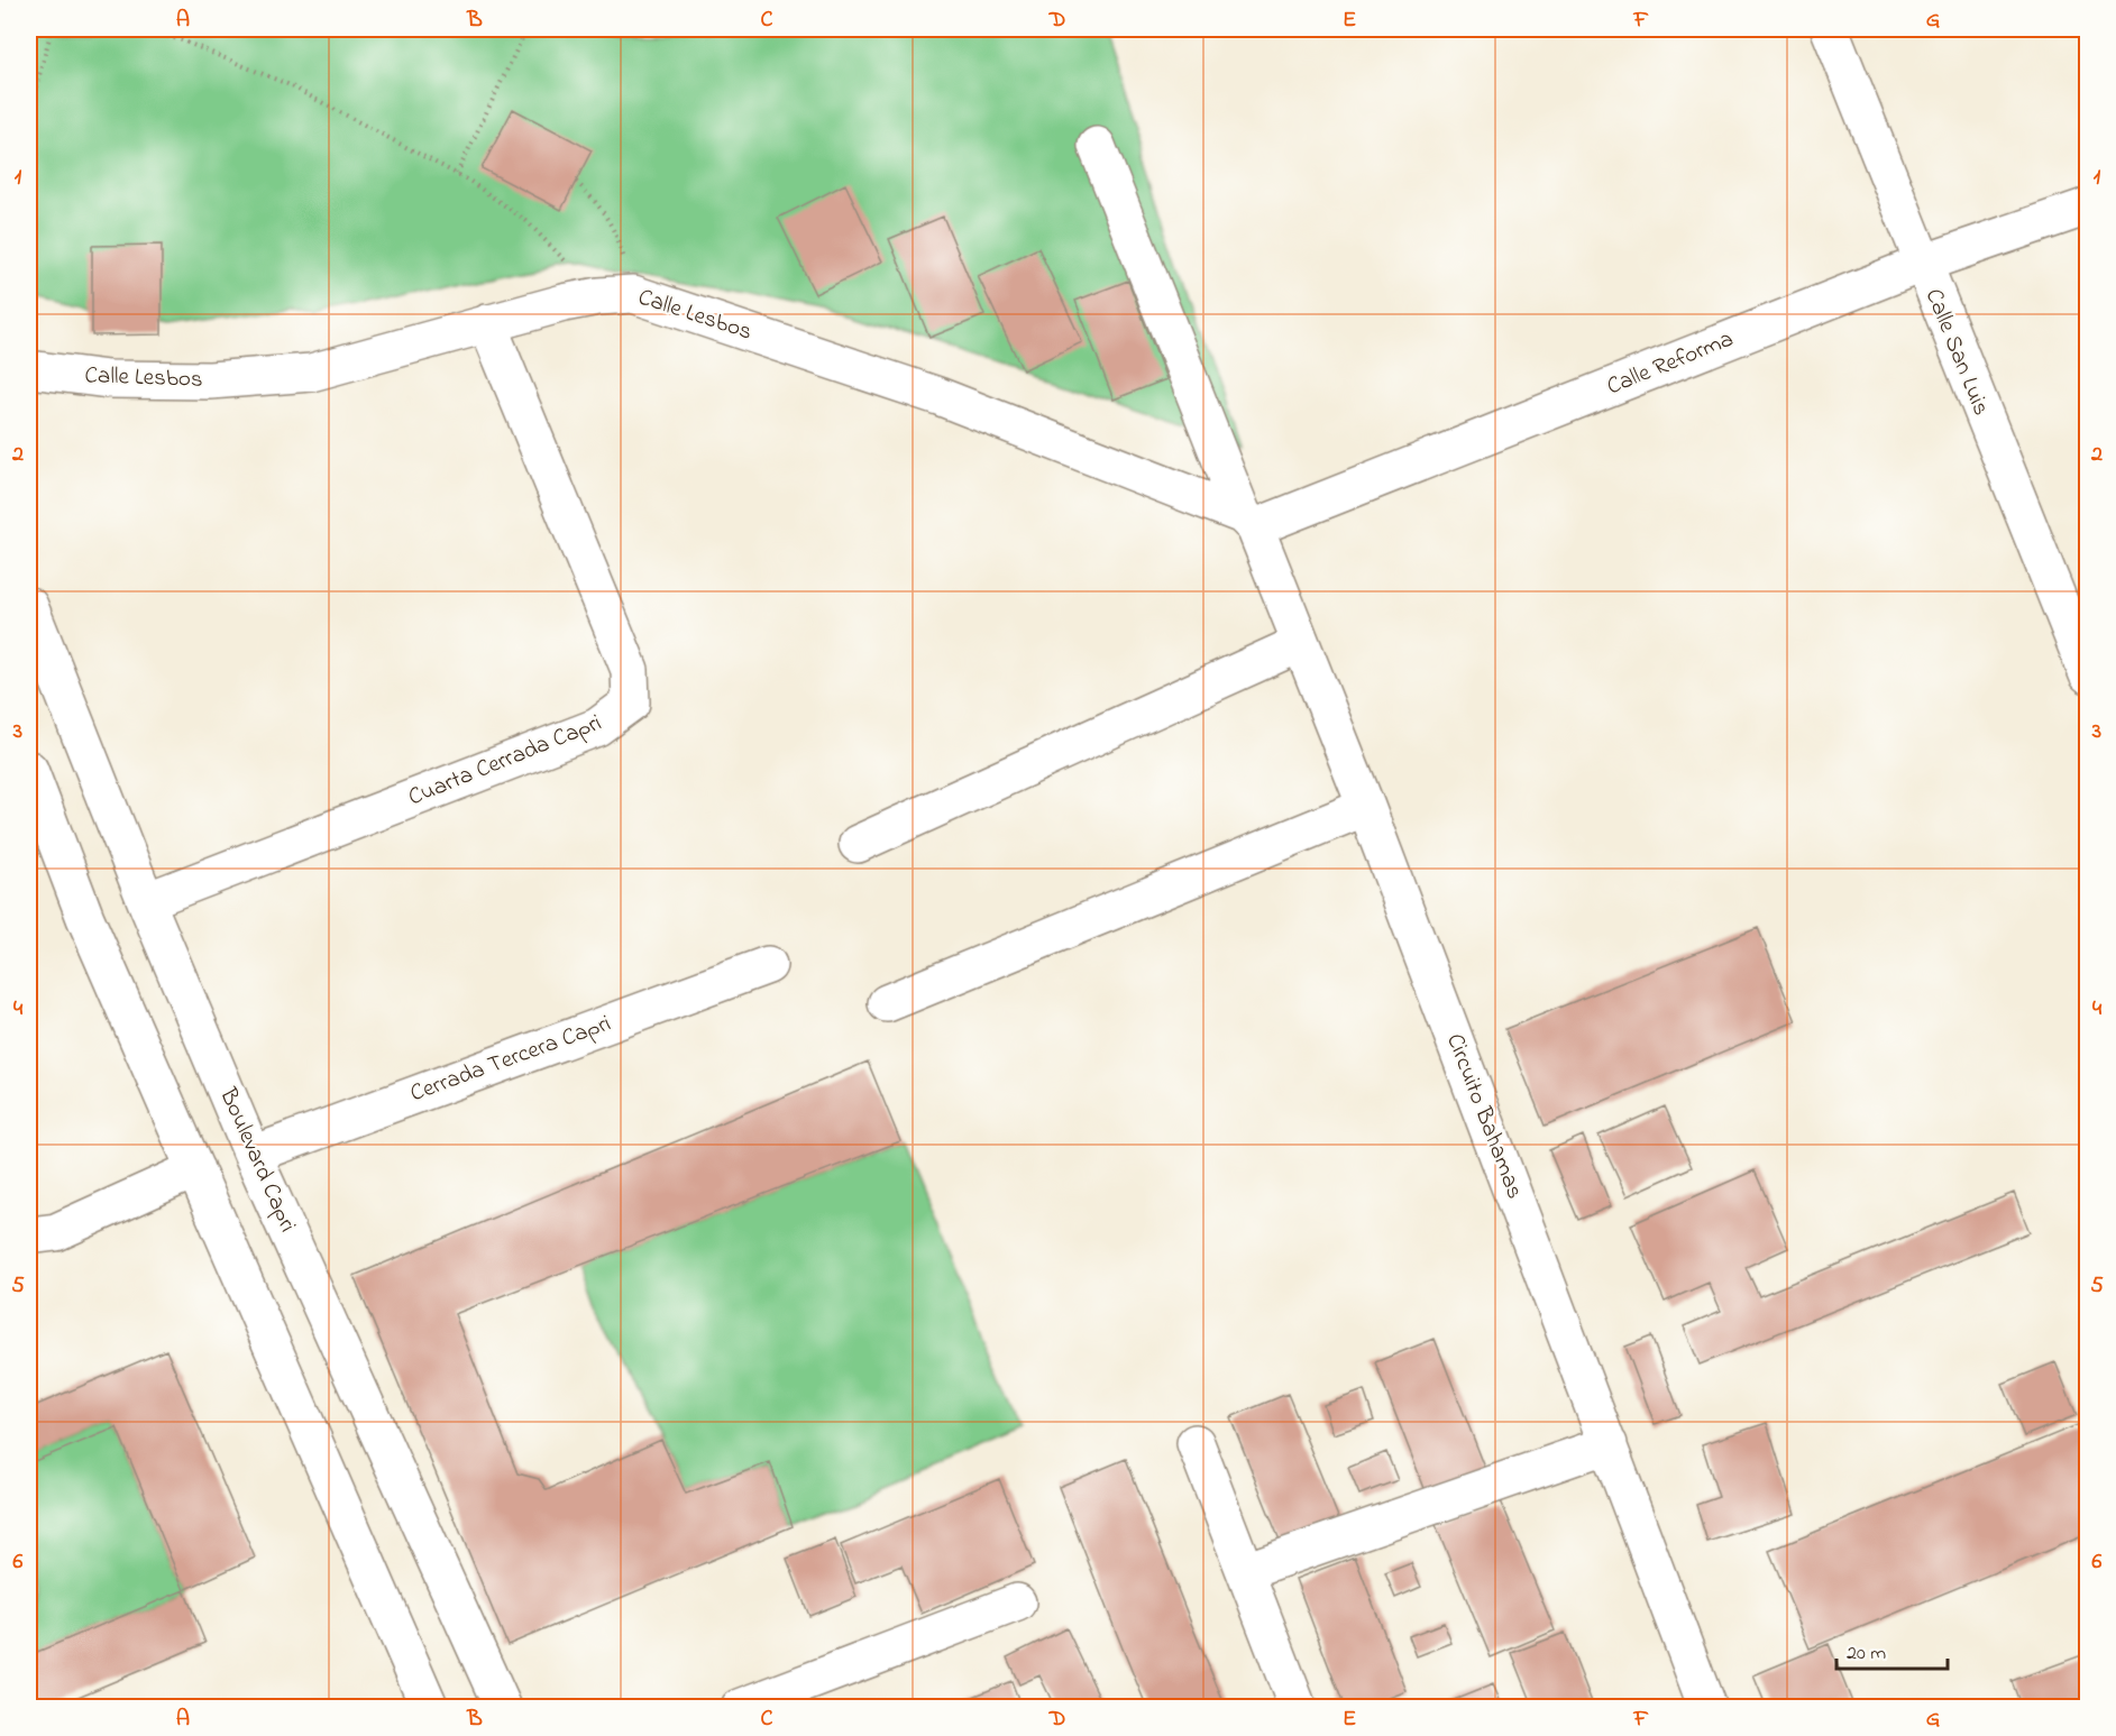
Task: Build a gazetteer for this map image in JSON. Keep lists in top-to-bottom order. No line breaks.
{"streets":{"street":["Calle Lesbos","Calle San Luis","Calle Reforma","Cuarta Cerrada Capri","Cerrada Tercera Capri","Circuito Bahamas","Boulevard Capri"]},"crossings":[["Calle Lesbos","Calle Reforma"],["Calle Lesbos","Cuarta Cerrada Capri"],["Calle Lesbos","Circuito Bahamas"],["Calle San Luis","Calle Reforma"],["Calle Reforma","Circuito Bahamas"],["Cuarta Cerrada Capri","Boulevard Capri"],["Cerrada Tercera Capri","Boulevard Capri"]],"scale_bar":"20 m","grid":{"columns":["A","B","C","D","E","F","G"],"rows":["1","2","3","4","5","6"]}}
